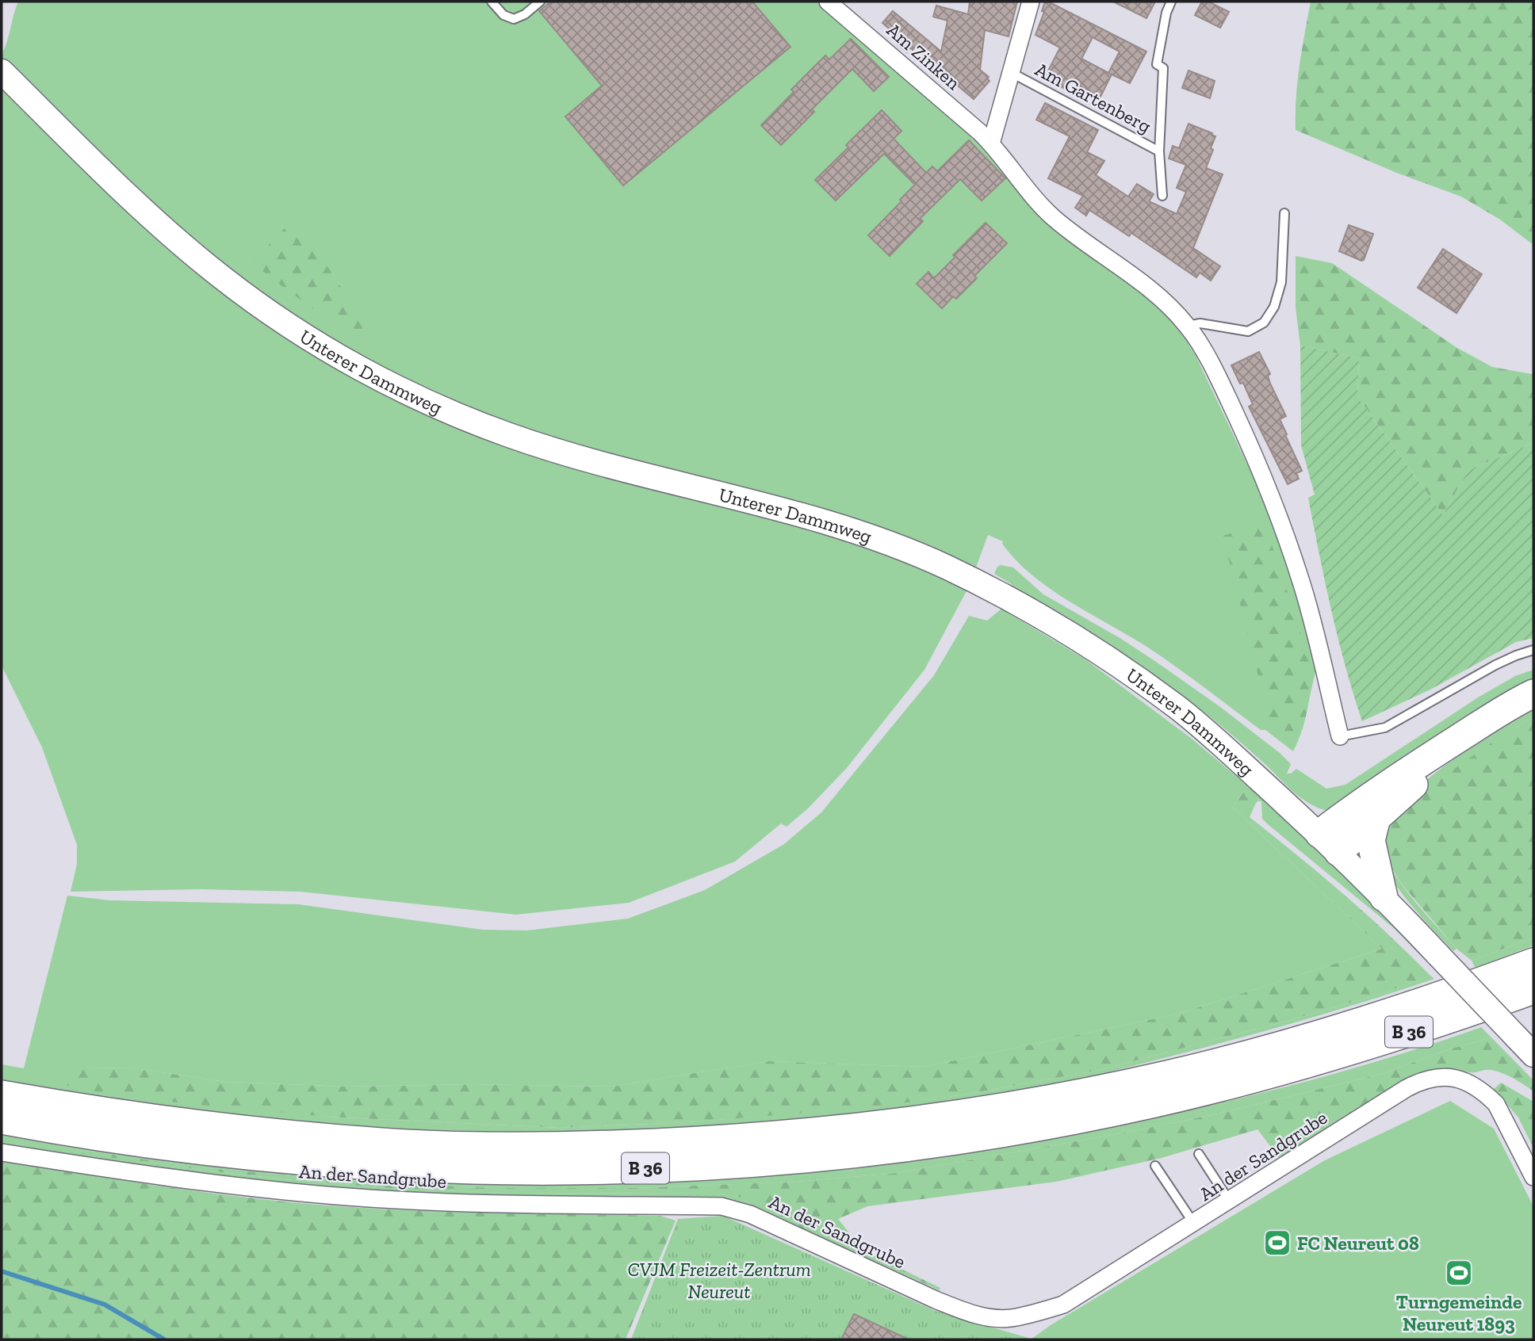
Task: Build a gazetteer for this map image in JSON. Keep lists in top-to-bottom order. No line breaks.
{"streets":{"highway":["B 36"],"main road":["Unterer Dammweg"],"street":["Am Zinken","An der Sandgrube"],"lane":["Am Gartenberg"]},"parks":["CVJM Freizeit-Zentrum Neureut"],"places":{"sports":["FC Neureut 08","Turngemeinde Neureut 1893"]}}
